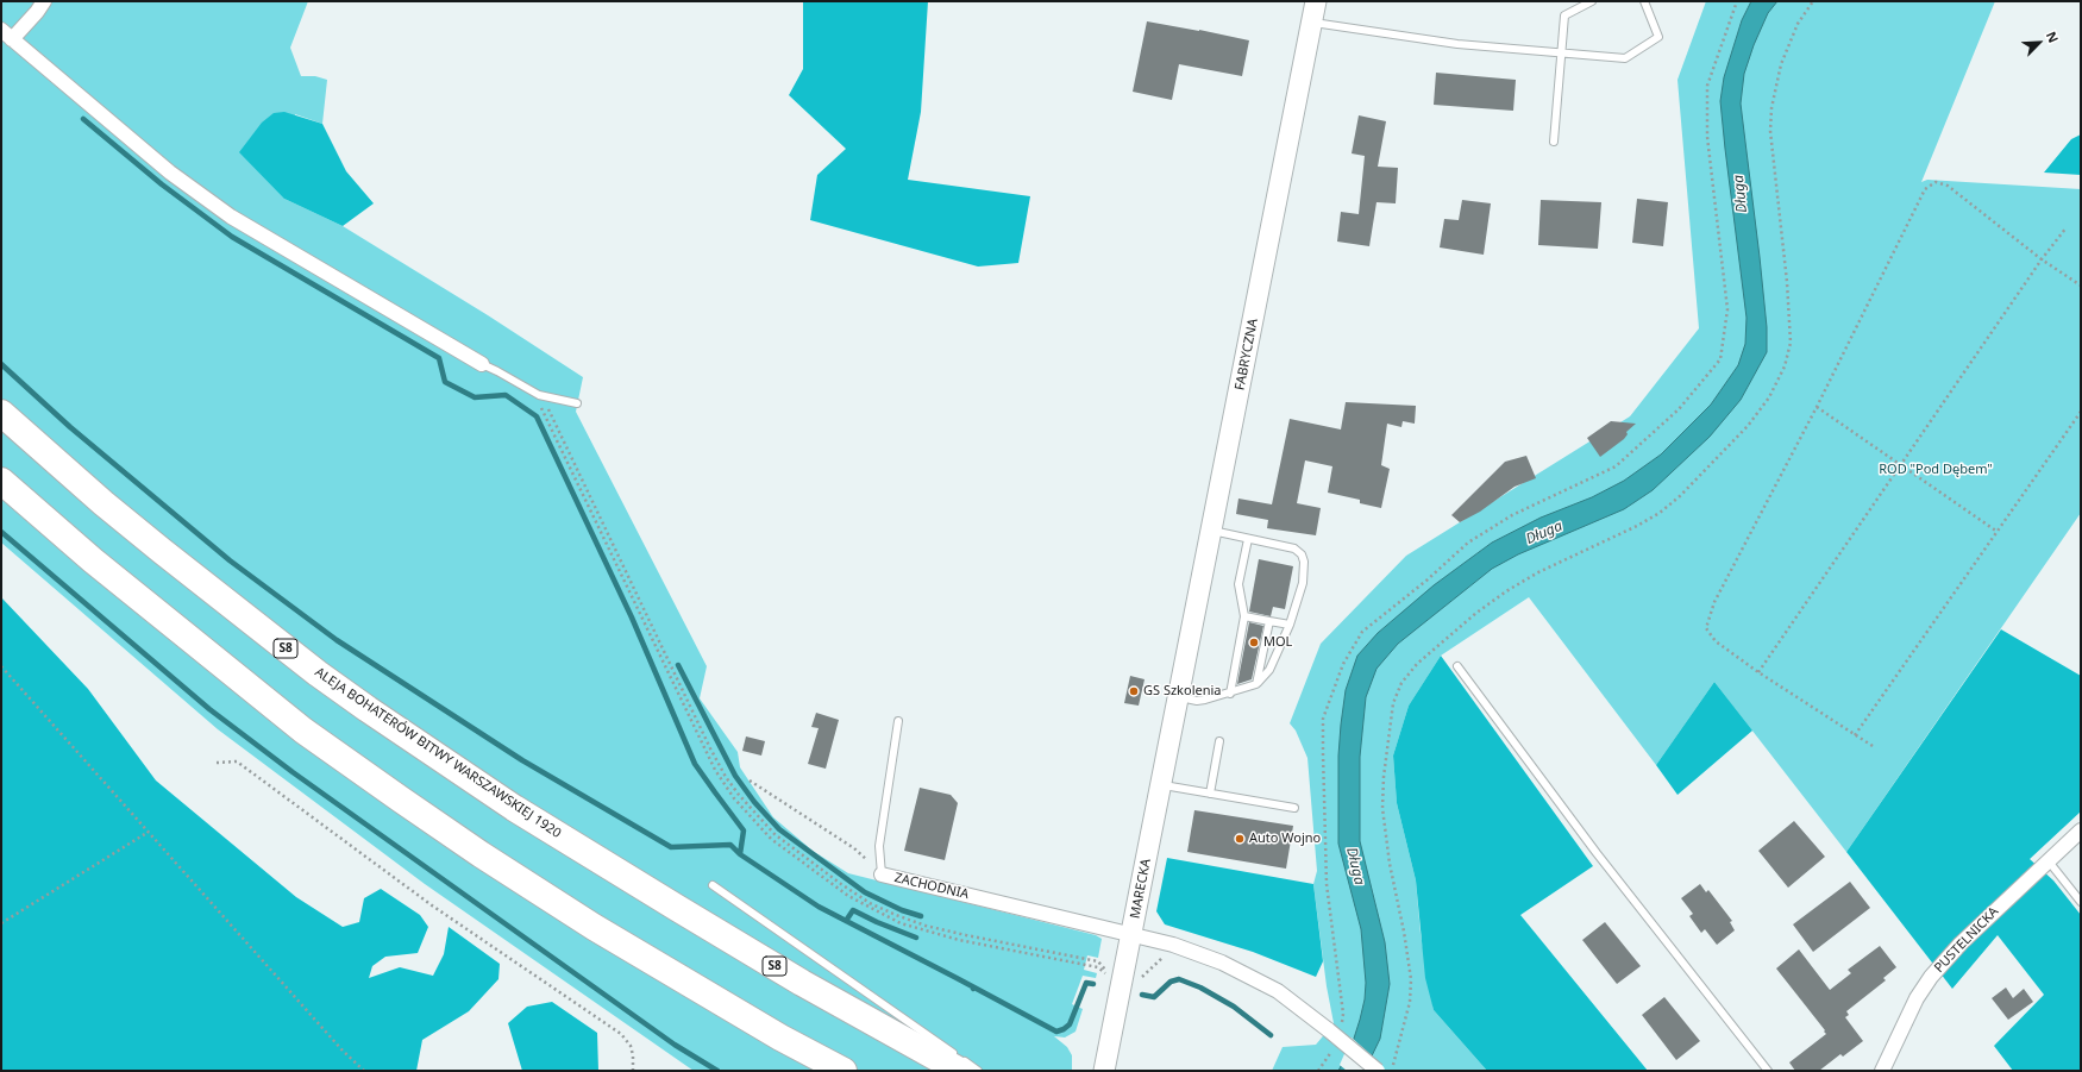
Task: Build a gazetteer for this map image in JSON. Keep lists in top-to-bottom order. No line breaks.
{"streets":{"highway":["S8","ALEJA BOHATERÓW BITWY WARSZAWSKIEJ 1920"],"street":["FABRYCZNA","ZACHODNIA","MARECKA","PUSTELNICKA"]},"crossings":[["FABRYCZNA","MARECKA"],["ZACHODNIA","MARECKA"]],"water":["Długa"],"parks":["ROD \"Pod Dębem\""],"places":["MOL","GS Szkolenia","Auto Wojno"],"north":"top right"}
